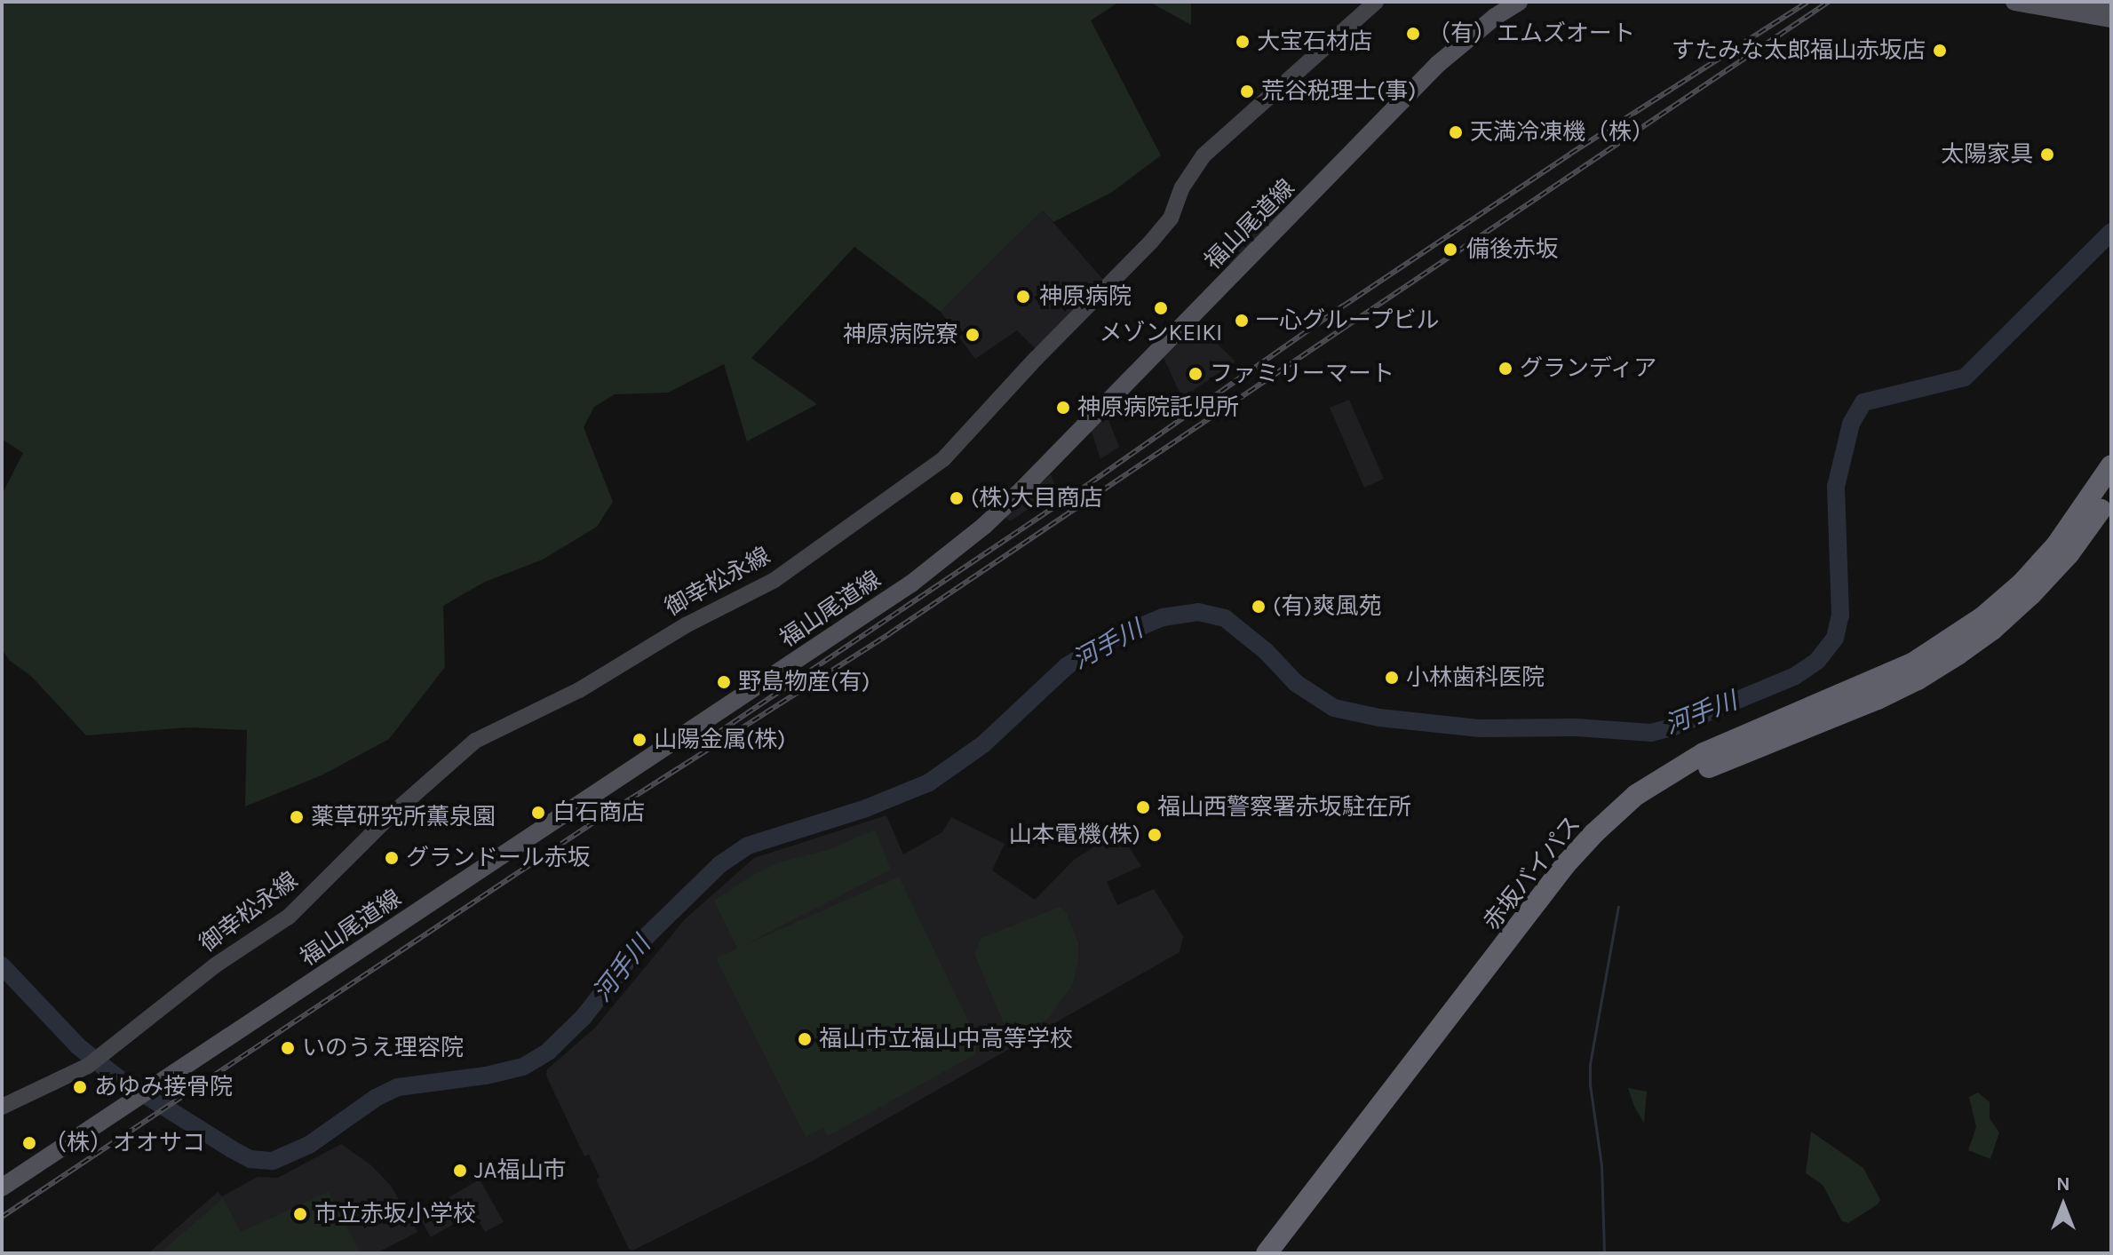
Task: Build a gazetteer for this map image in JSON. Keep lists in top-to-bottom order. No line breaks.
{"streets":{"highway":["赤坂バイパス"],"main road":["福山尾道線","御幸松永線"]},"water":["河手川"],"places":["（有）エムズオート","大宝石材店","すたみな太郎福山赤坂店","荒谷税理士(事)","天満冷凍機（株）","太陽家具","備後赤坂","神原病院","メゾンKEIKI","一心グループビル","神原病院寮","グランディア","ファミリーマート","神原病院託児所","(株)大目商店","(有)爽風苑","小林歯科医院","野島物産(有)","山陽金属(株)","福山西警察署赤坂駐在所","白石商店","薬草研究所薫泉園","山本電機(株)","グランドール赤坂","福山市立福山中高等学校","いのうえ理容院","あゆみ接骨院","（株）オオサコ","JA福山市","市立赤坂小学校"],"north":"top"}
